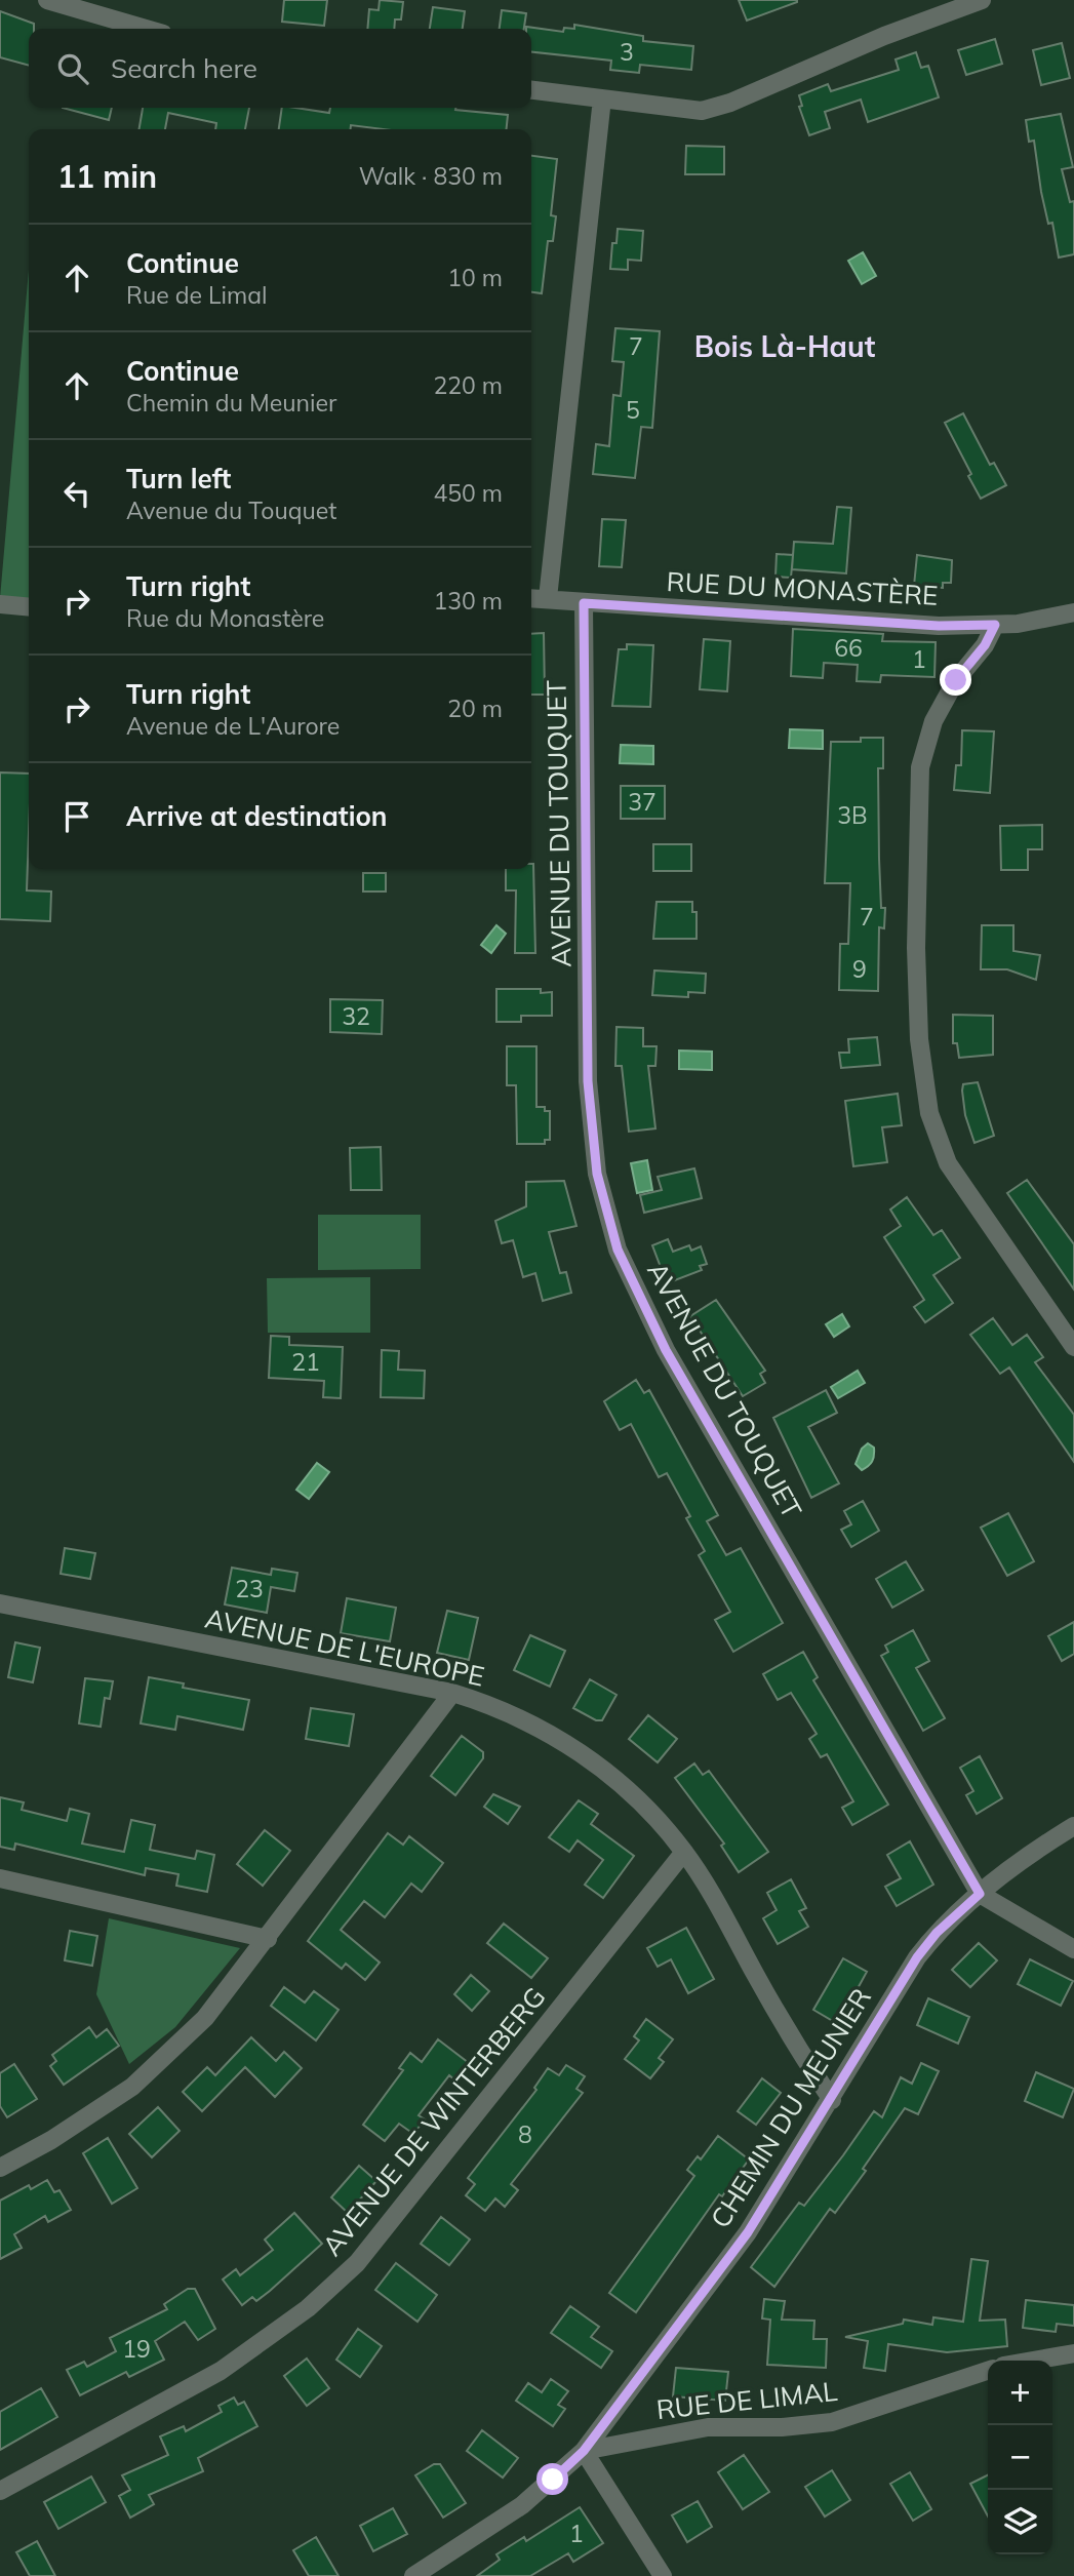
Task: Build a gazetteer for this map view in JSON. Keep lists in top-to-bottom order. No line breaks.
{"streets":{"street":["RUE DU MONASTÈRE","AVENUE DU TOUQUET","AVENUE DE L'EUROPE","CHEMIN DU MEUNIER","AVENUE DE WINTERBERG","RUE DE LIMAL"]},"crossings":[["RUE DU MONASTÈRE","AVENUE DU TOUQUET"],["AVENUE DU TOUQUET","CHEMIN DU MEUNIER"],["AVENUE DE L'EUROPE","CHEMIN DU MEUNIER"],["AVENUE DE L'EUROPE","AVENUE DE WINTERBERG"],["CHEMIN DU MEUNIER","RUE DE LIMAL"]],"districts":["Bois Là-Haut"],"house_numbers":["3","7","5","66","1","37","3B","7","9","32","21","23","8","19","1"],"page":{"search":"Search here","heading":["11 min","Walk · 830 m"],"list":[["Continue","Rue de Limal","10 m"],["Continue","Chemin du Meunier","220 m"],["Turn left","Avenue du Touquet","450 m"],["Turn right","Rue du Monastère","130 m"],["Turn right","Avenue de L'Aurore","20 m"],"Arrive at destination"],"map_buttons":["+","−"]}}
